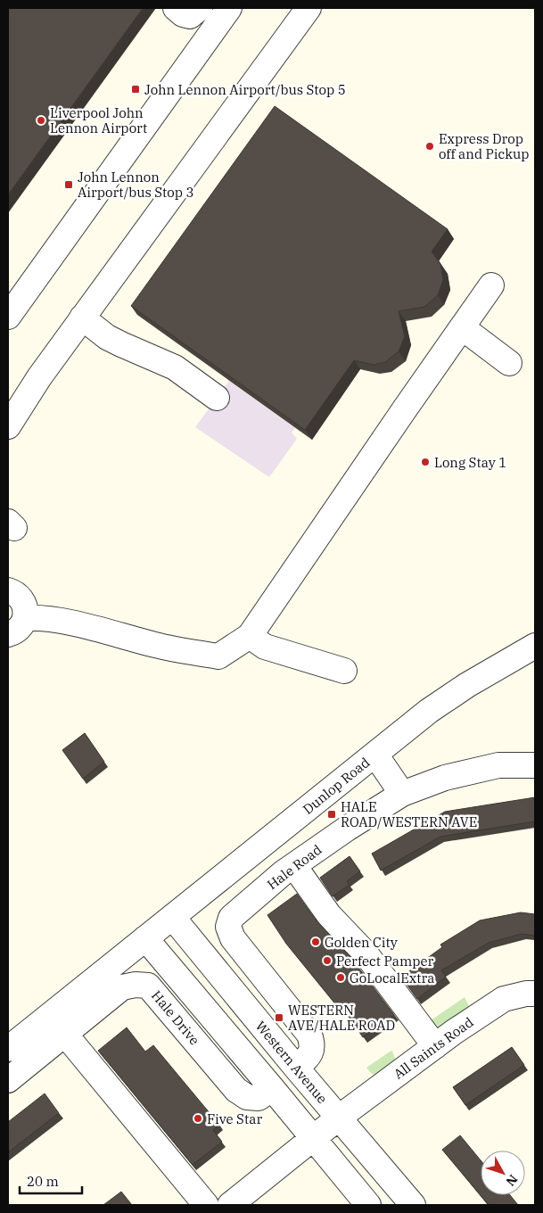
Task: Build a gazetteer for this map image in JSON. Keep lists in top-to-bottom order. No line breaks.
{"streets":{"street":["Dunlop Road","Hale Road","Hale Drive","All Saints Road","Western Avenue"]},"crossings":[["Dunlop Road","Western Avenue"],["Hale Road","Western Avenue"],["All Saints Road","Western Avenue"]],"places":{"transit":["John Lennon Airport/bus Stop 5","John Lennon Airport/bus Stop 3","HALE ROAD/WESTERN AVE","WESTERN AVE/HALE ROAD"],"other":["Liverpool John Lennon Airport","Express Drop off and Pickup","Long Stay 1","Golden City","Perfect Pamper","GoLocalExtra","Five Star"]},"scale_bar":"20 m","north":"bottom right"}
